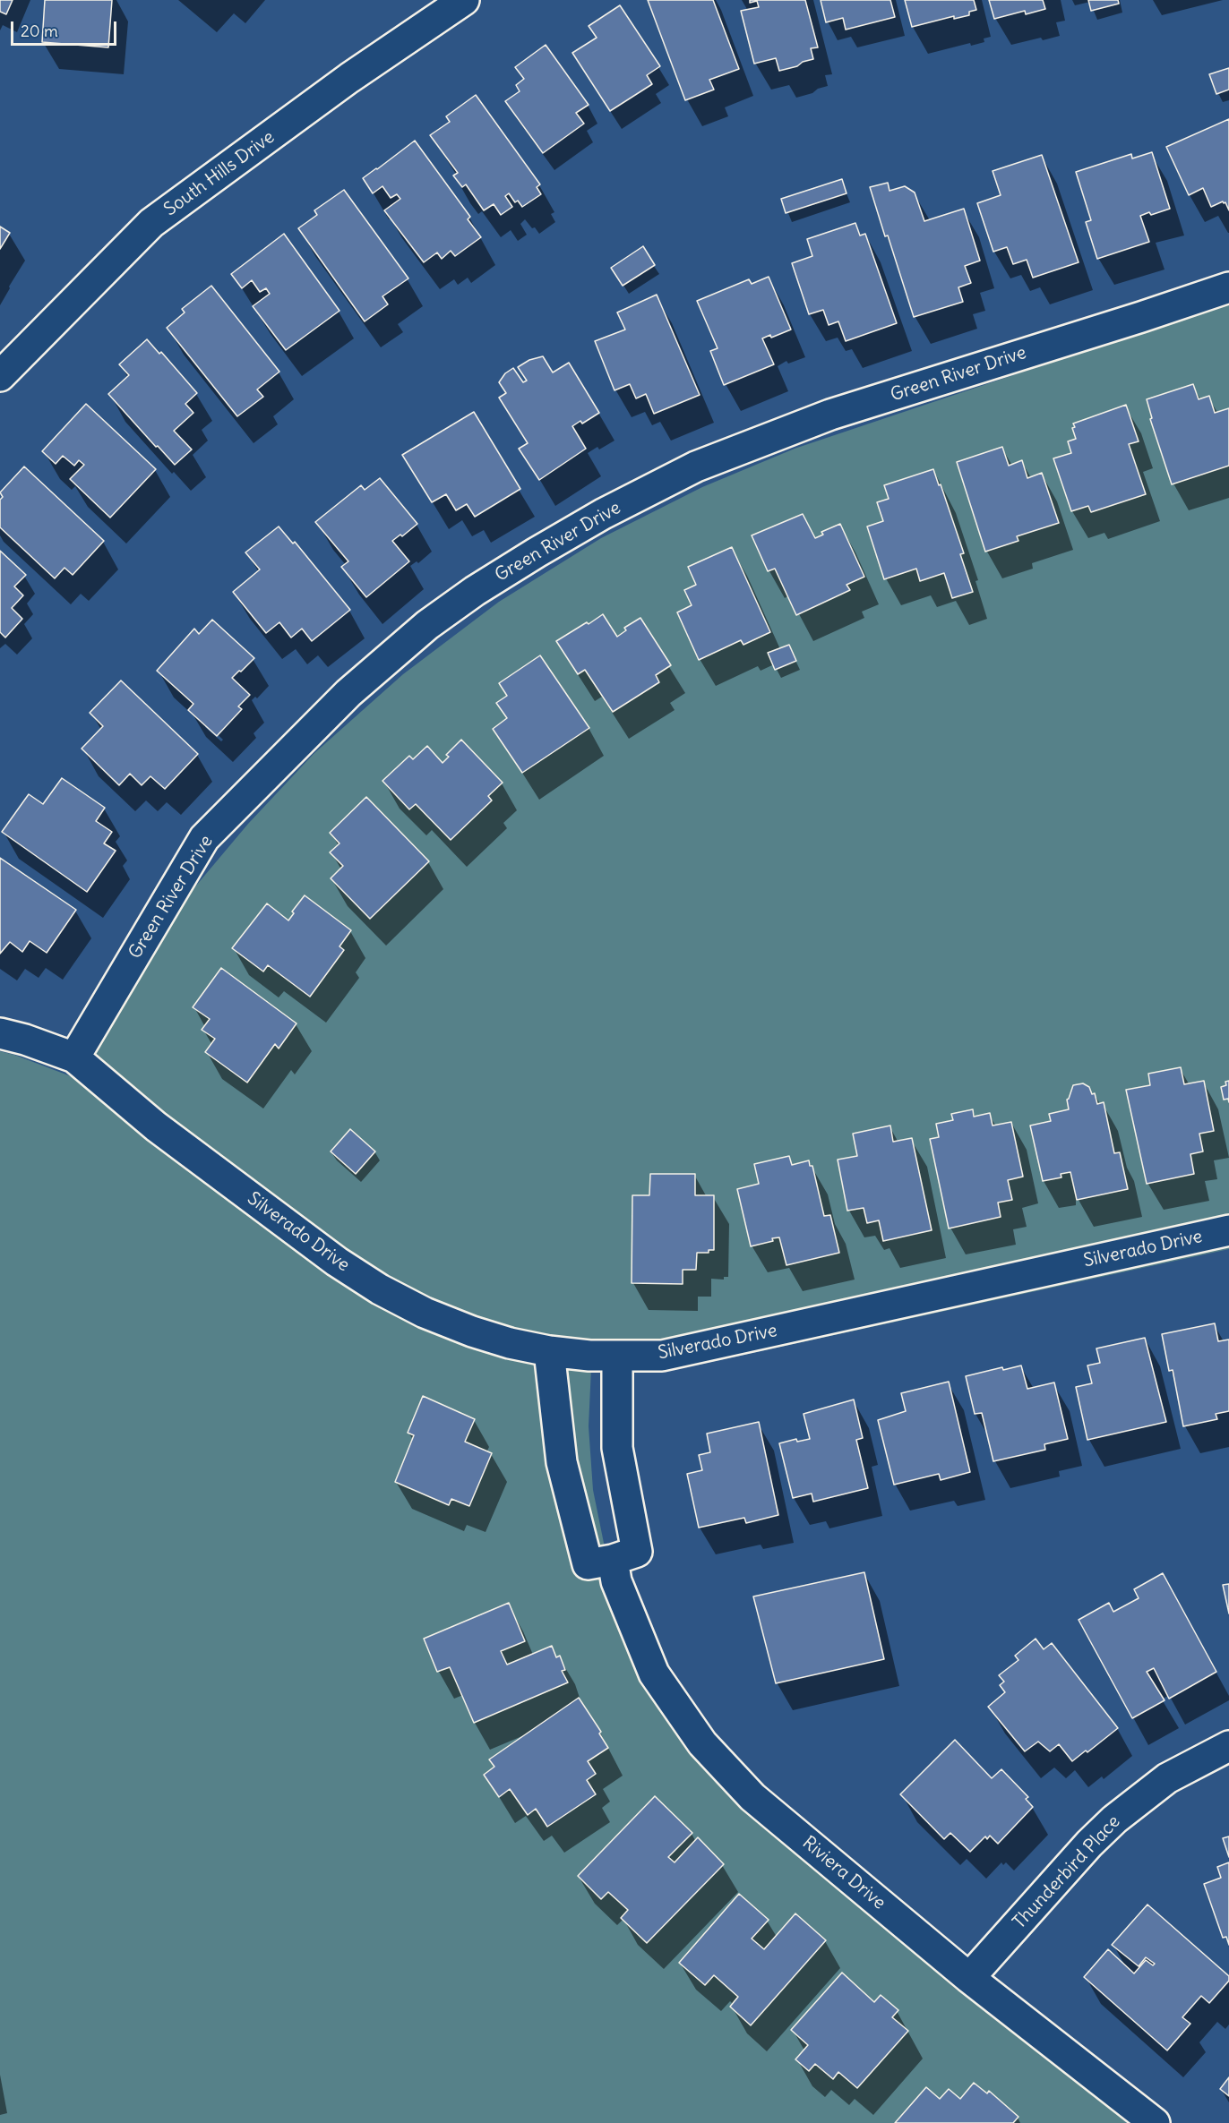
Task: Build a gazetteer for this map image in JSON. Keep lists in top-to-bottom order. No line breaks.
{"streets":{"street":["South Hills Drive","Green River Drive","Silverado Drive","Thunderbird Place","Riviera Drive"]},"crossings":[["Green River Drive","Silverado Drive"],["Thunderbird Place","Riviera Drive"]],"scale_bar":"20 m"}
